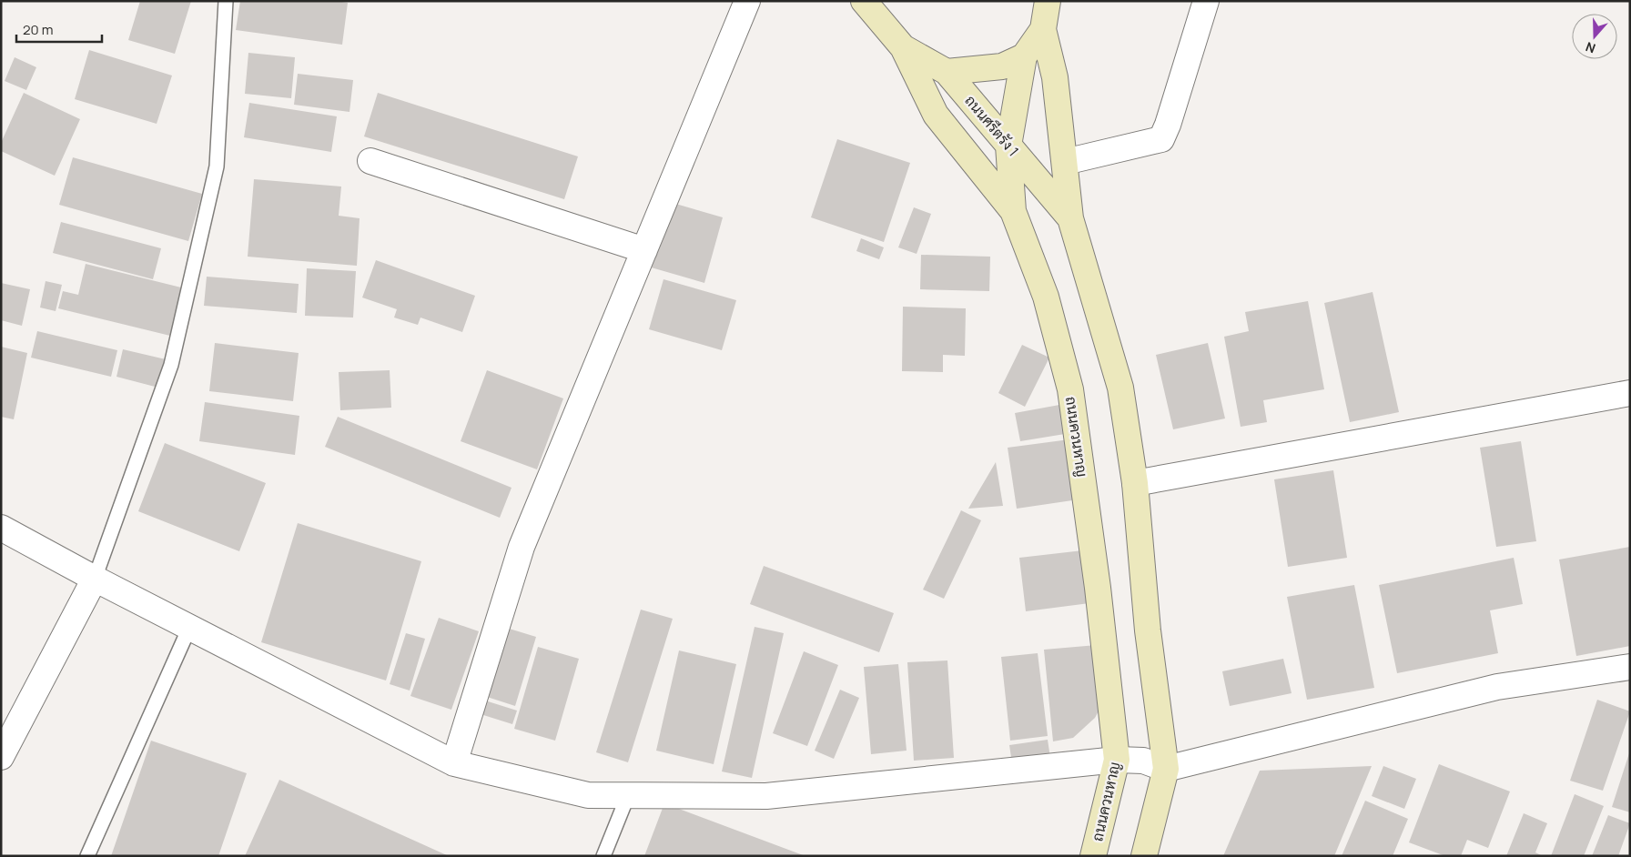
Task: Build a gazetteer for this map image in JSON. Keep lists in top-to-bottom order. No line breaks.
{"streets":{"main road":["ถนนศรีตรัง 1","ถนนควนหาญ"]},"crossings":[["ถนนศรีตรัง 1","ถนนควนหาญ"]],"scale_bar":"20 m","north":"bottom"}
